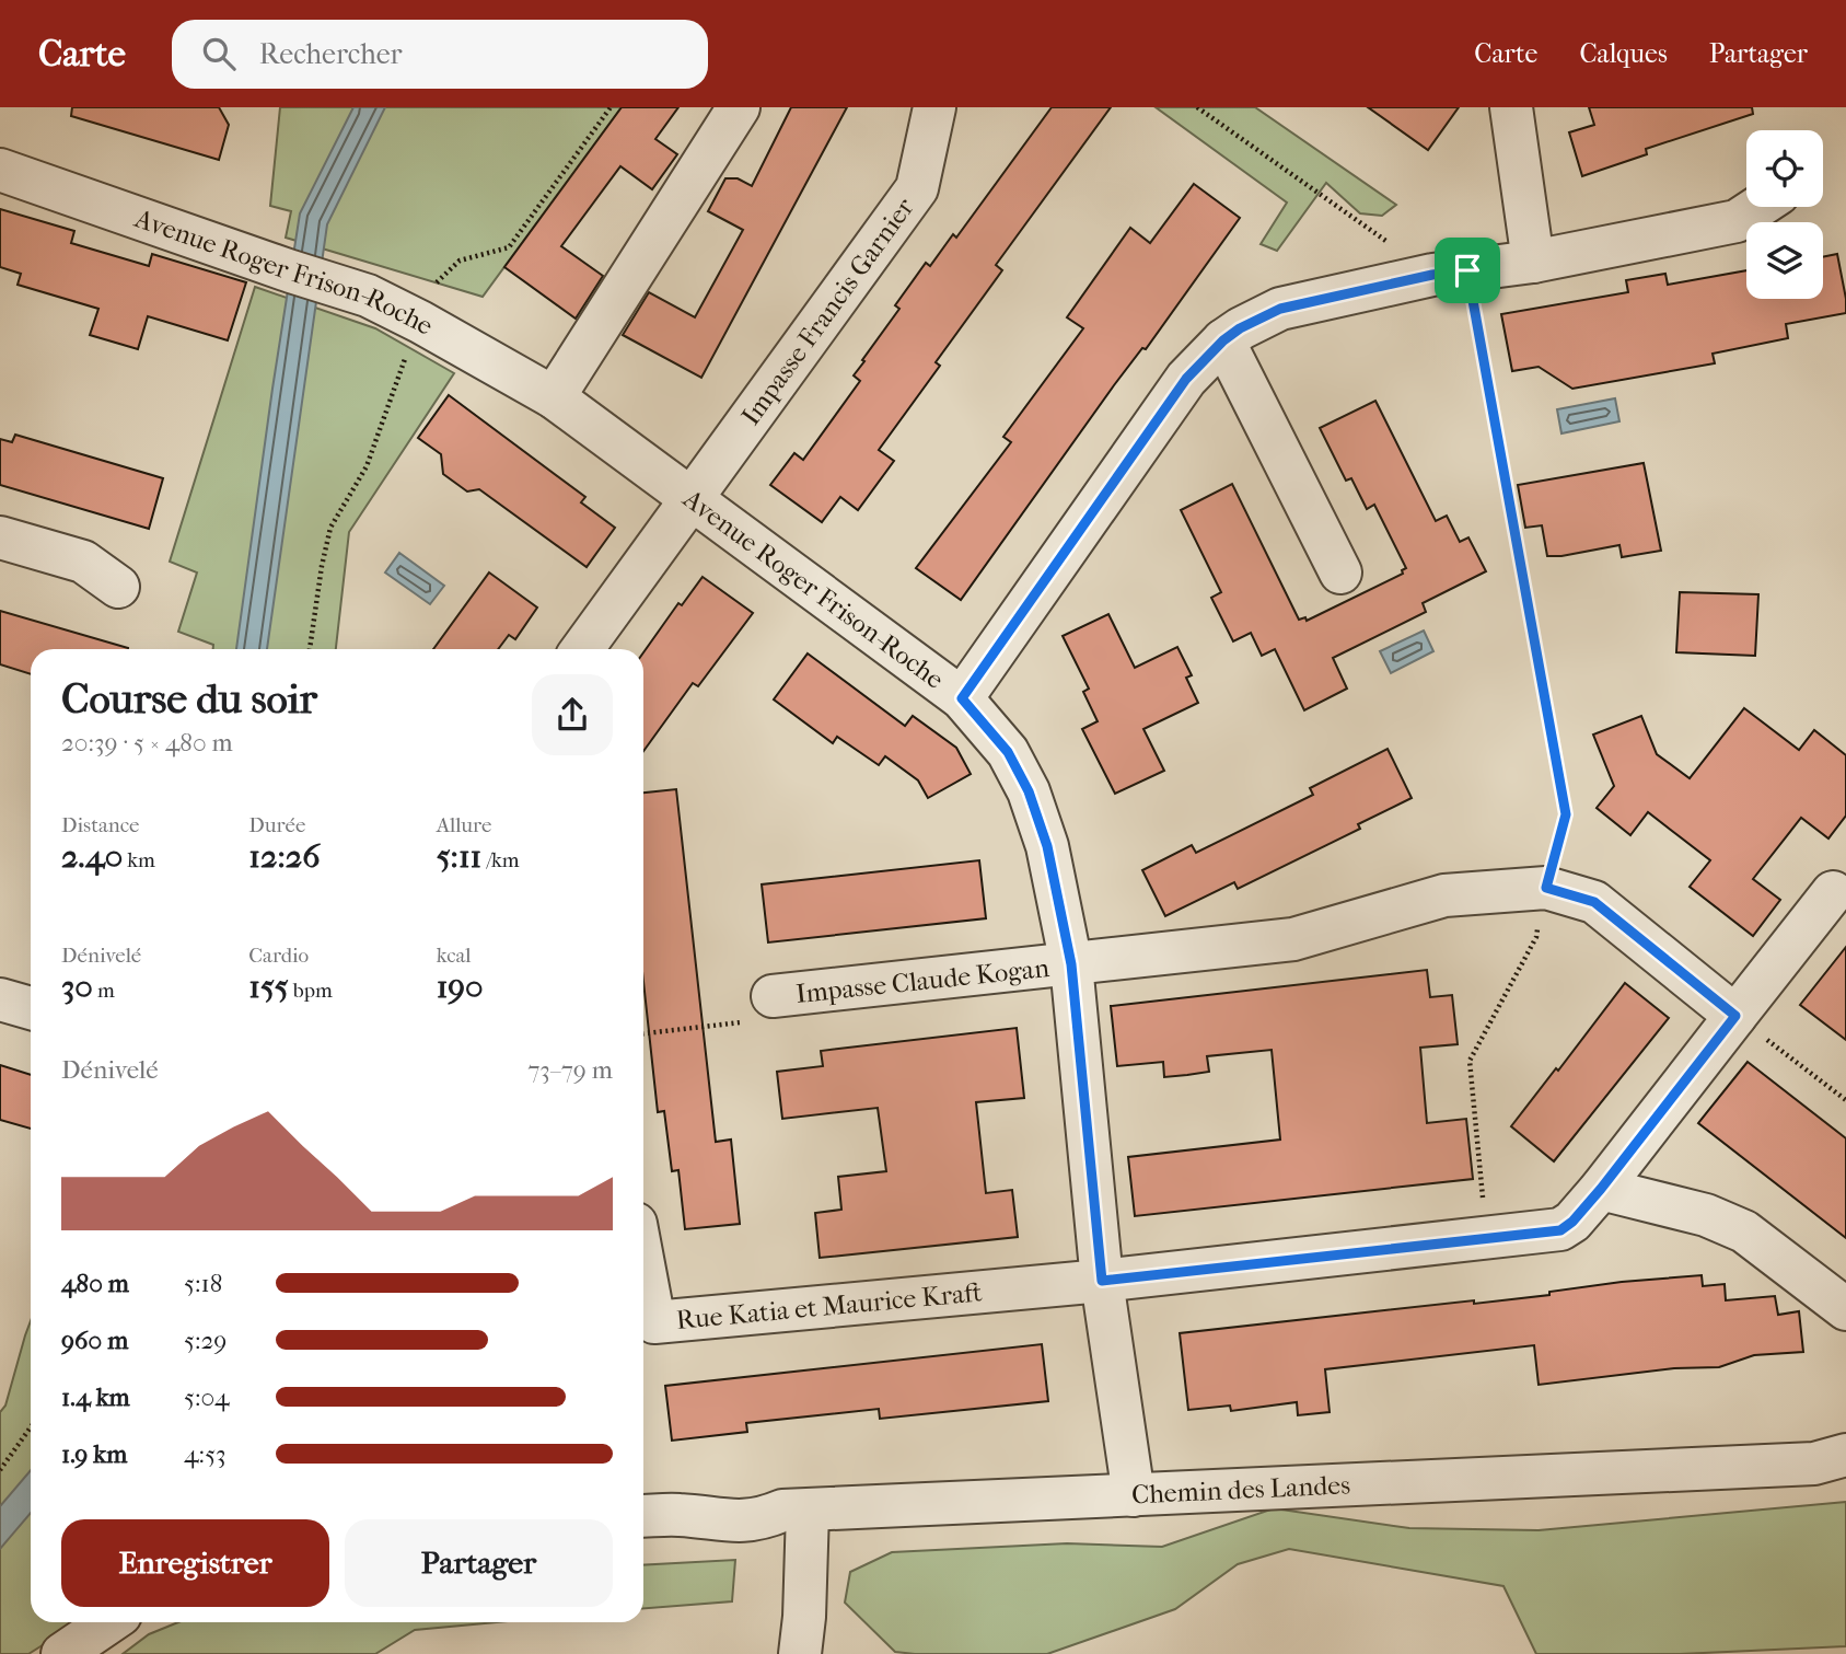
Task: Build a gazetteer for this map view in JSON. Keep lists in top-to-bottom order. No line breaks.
{"streets":{"street":["Avenue Roger Frison-Roche","Impasse Francis Garnier","Impasse Claude Kogan","Rue Katia et Maurice Kraft","Chemin des Landes"]},"crossings":[["Avenue Roger Frison-Roche","Impasse Francis Garnier"],["Avenue Roger Frison-Roche","Impasse Claude Kogan"],["Avenue Roger Frison-Roche","Rue Katia et Maurice Kraft"],["Avenue Roger Frison-Roche","Chemin des Landes"]],"page":{"header":"Carte","search":"Rechercher","nav":["Carte","Calques","Partager"],"heading":["Course du soir","20:39 · 5 × 480 m"],"stats":[["Distance","2.40 km"],["Durée","12:26"],["Allure","5:11 /km"],["Dénivelé","30 m"],["Cardio","155 bpm"],["kcal","190"]],"chart":["Dénivelé","73–79 m"],"list":[{"name":"480 m","note":"5:18"},{"name":"960 m","note":"5:29"},{"name":"1.4 km","note":"5:04"},{"name":"1.9 km","note":"4:53"}],"buttons":["Enregistrer","Partager"]}}
